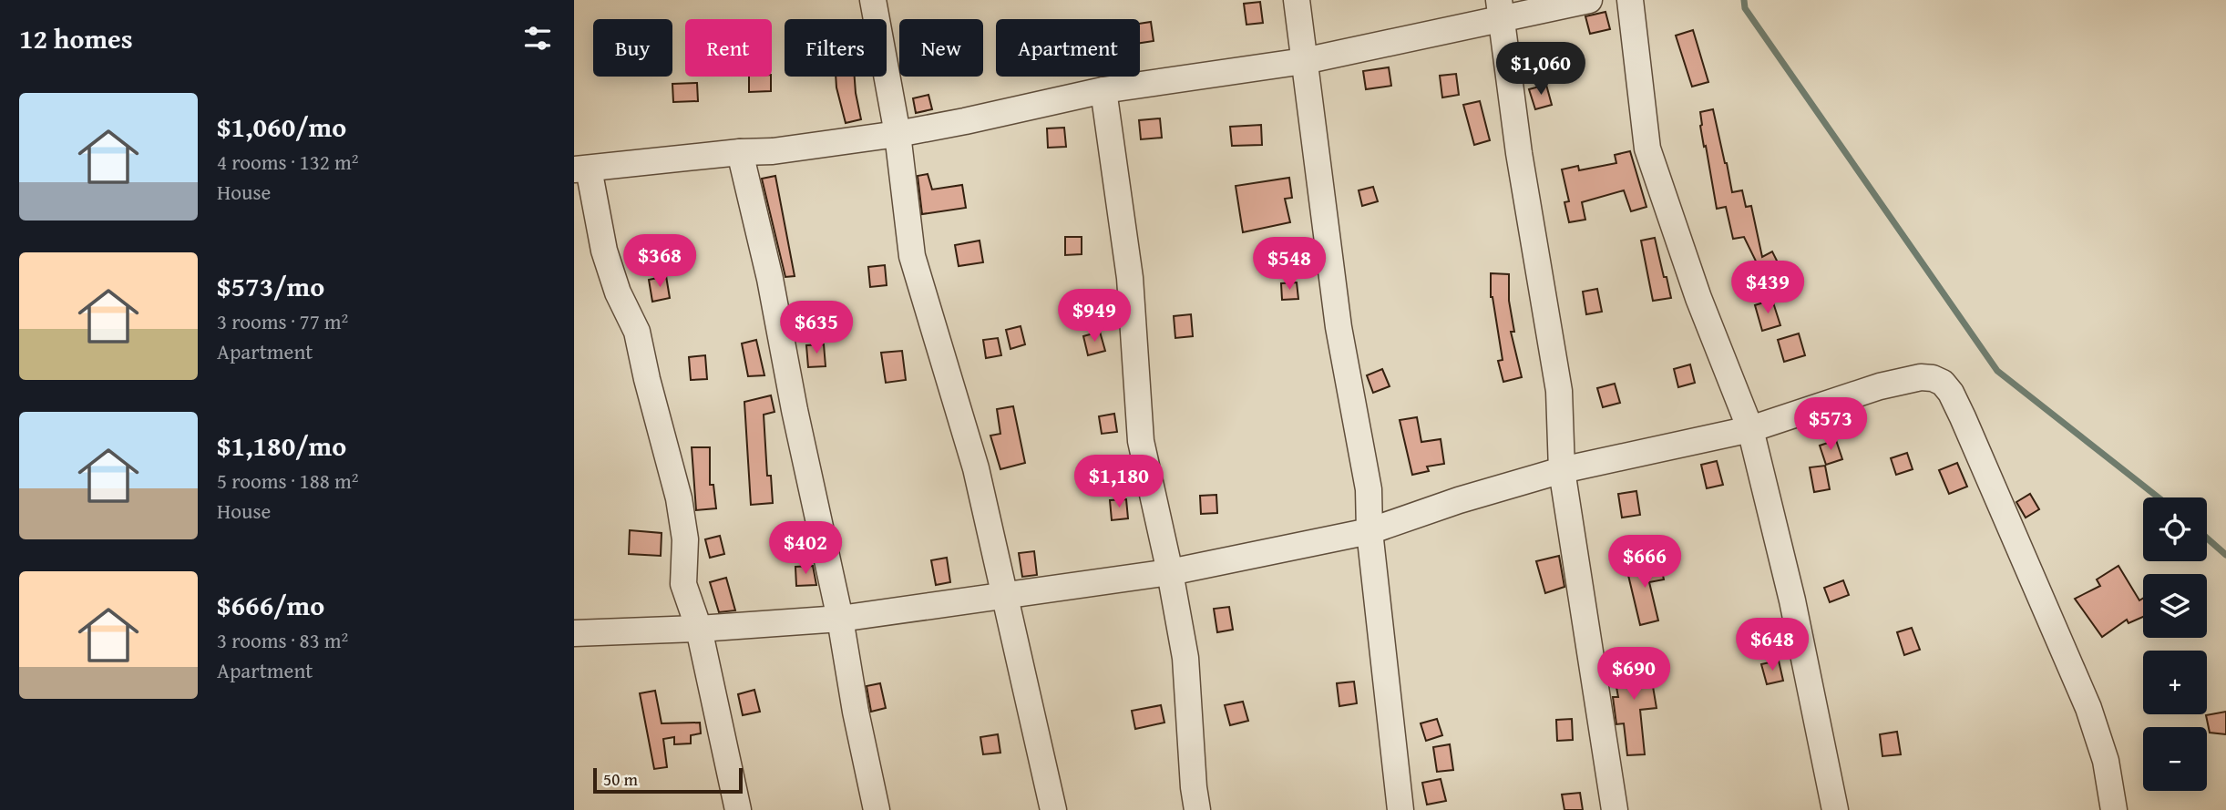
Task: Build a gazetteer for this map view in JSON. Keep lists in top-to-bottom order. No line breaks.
{"scale_bar":"50 m","page":{"heading":"12 homes","chip":["Buy","Rent","Filters","New","Apartment"],"price":["$1,060","$368","$548","$439","$949","$635","$573","$1,180","$402","$666","$648","$690"],"list":[{"name":"$1,060/mo","note":"4 rooms · 132 m² · House"},{"name":"$573/mo","note":"3 rooms · 77 m² · Apartment"},{"name":"$1,180/mo","note":"5 rooms · 188 m² · House"},{"name":"$666/mo","note":"3 rooms · 83 m² · Apartment"}],"map_buttons":["+","−"],"scale":"50 m"}}
